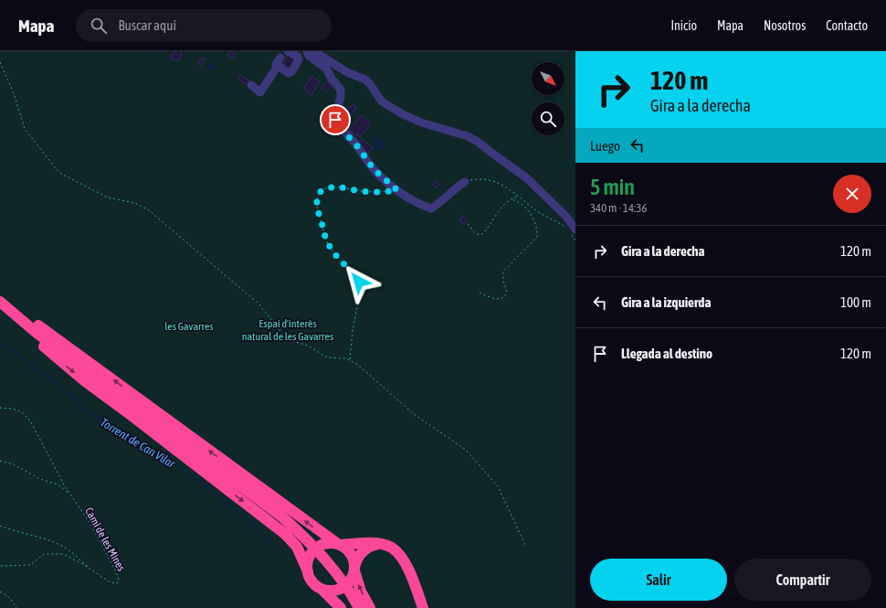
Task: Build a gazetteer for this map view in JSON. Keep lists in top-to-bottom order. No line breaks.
{"streets":{"path":["Camí de les Mines"]},"water":["Torrent de Can Vilar"],"parks":["Espai d'interès natural de les Gavarres","les Gavarres"],"north":"bottom right","page":{"header":"Mapa","search":"Buscar aquí","nav":["Inicio","Mapa","Nosotros","Contacto"],"turn":["120 m","Gira a la derecha"],"then":"Luego","heading":["5 min","340 m · 14:36"],"list":[{"name":"Gira a la derecha","value":"120 m"},{"name":"Gira a la izquierda","value":"100 m"},{"name":"Llegada al destino","value":"120 m"}],"buttons":["Salir","Compartir"]}}
